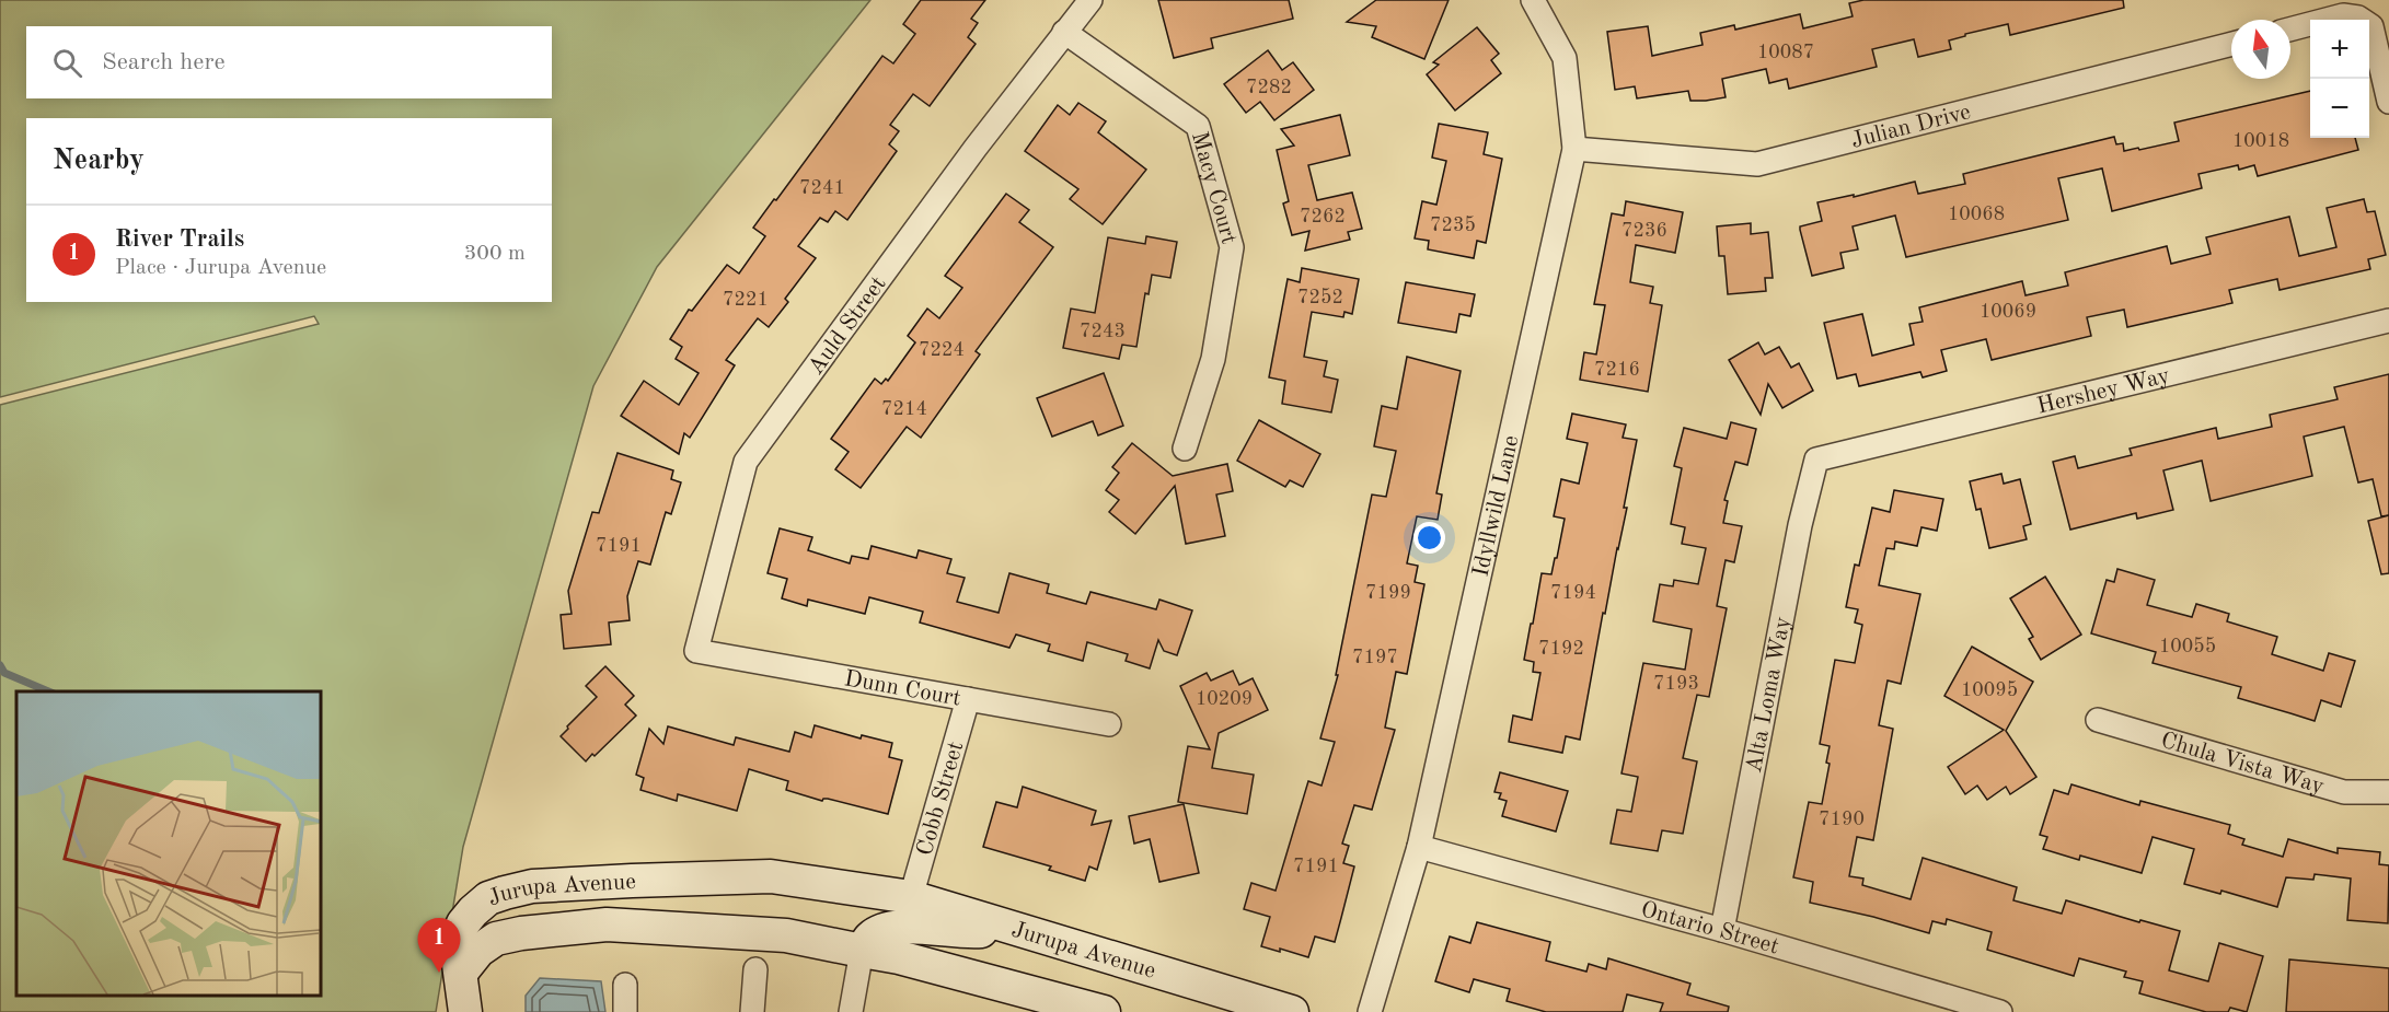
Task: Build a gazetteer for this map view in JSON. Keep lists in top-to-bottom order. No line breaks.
{"streets":{"main road":["Jurupa Avenue"],"street":["Julian Drive","Macy Court","Auld Street","Hershey Way","Idyllwild Lane","Dunn Court","Alta Loma Way","Chula Vista Way","Cobb Street","Ontario Street"]},"crossings":[["Julian Drive","Idyllwild Lane"],["Macy Court","Auld Street"],["Auld Street","Dunn Court"],["Hershey Way","Alta Loma Way"],["Idyllwild Lane","Ontario Street"],["Dunn Court","Cobb Street"],["Alta Loma Way","Ontario Street"],["Cobb Street","Jurupa Avenue"]],"house_numbers":["10087","7282","10018","7241","10068","7262","7235","7236","7252","7221","10069","7243","7224","7216","7214","7191","7199","7194","10055","7192","7197","7193","10095","10209","7190","7191"],"north":"top","page":{"map_buttons":["+","−"],"search":"Search here","heading":"Nearby","list":[{"mark":"1","name":"River Trails","note":"Place · Jurupa Avenue","value":"300 m"}],"pins":"1"}}
